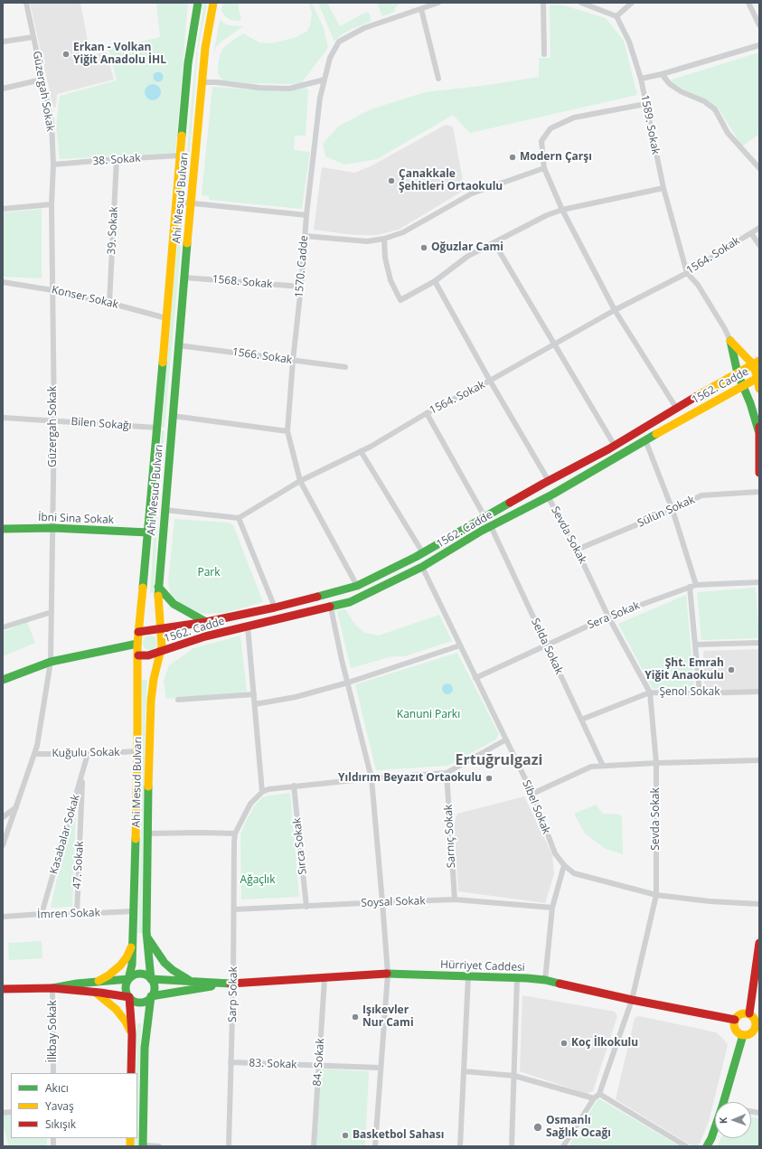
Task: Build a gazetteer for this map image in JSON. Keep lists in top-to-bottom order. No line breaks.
{"streets":{"main road":["Ahi Mesud Bulvarı","1562. Cadde","İbni Sina Sokak","Hürriyet Caddesi"],"street":["Güzergah Sokak","1589. Sokak","38. Sokak","39. Sokak","1564. Sokak","1570. Cadde","1568. Sokak","Konser Sokak","1566. Sokak","Bilen Sokağı","Sülün Sokak","Sevda Sokak","Sera Sokak","Selda Sokak","Şenol Sokak","Kuğulu Sokak","Sibel Sokak","Kasabalar Sokak","Sarnıç Sokak","Sırca Sokak","47. Sokak","Soysal Sokak","İmren Sokak","Sarp Sokak","İlkbay Sokak","84. Sokak","83. Sokak"]},"crossings":[["Güzergah Sokak","38. Sokak"],["Güzergah Sokak","Konser Sokak"],["Güzergah Sokak","Bilen Sokağı"],["Güzergah Sokak","İbni Sina Sokak"],["Güzergah Sokak","Kuğulu Sokak"],["1589. Sokak","1564. Sokak"],["38. Sokak","Ahi Mesud Bulvarı"],["38. Sokak","39. Sokak"],["Ahi Mesud Bulvarı","1568. Sokak"],["Ahi Mesud Bulvarı","Konser Sokak"],["Ahi Mesud Bulvarı","1566. Sokak"],["Ahi Mesud Bulvarı","1562. Cadde"],["Ahi Mesud Bulvarı","Bilen Sokağı"],["Ahi Mesud Bulvarı","İbni Sina Sokak"],["Ahi Mesud Bulvarı","Kuğulu Sokak"],["Ahi Mesud Bulvarı","İmren Sokak"],["39. Sokak","Konser Sokak"],["1564. Sokak","1570. Cadde"],["1570. Cadde","1568. Sokak"],["1570. Cadde","1566. Sokak"],["1570. Cadde","1562. Cadde"],["1562. Cadde","Sevda Sokak"],["1562. Cadde","Selda Sokak"],["1562. Cadde","Sibel Sokak"],["Sülün Sokak","Sevda Sokak"],["Sevda Sokak","Sera Sokak"],["Sevda Sokak","Şenol Sokak"],["Sevda Sokak","Sibel Sokak"],["Sevda Sokak","Hürriyet Caddesi"],["Sera Sokak","Selda Sokak"],["Sera Sokak","Sibel Sokak"],["Selda Sokak","Şenol Sokak"],["Kuğulu Sokak","Kasabalar Sokak"],["Kasabalar Sokak","47. Sokak"],["Kasabalar Sokak","İmren Sokak"],["Sarnıç Sokak","Soysal Sokak"],["Sırca Sokak","Soysal Sokak"],["47. Sokak","İmren Sokak"],["Soysal Sokak","Sarp Sokak"],["Hürriyet Caddesi","Sarp Sokak"],["Hürriyet Caddesi","84. Sokak"],["Sarp Sokak","83. Sokak"],["84. Sokak","83. Sokak"]],"districts":["Ertuğrulgazi"],"parks":["Park","Kanuni Parkı","Ağaçlık"],"places":["Erkan - Volkan Yiğit Anadolu İHL","Modern Çarşı","Çanakkale Şehitleri Ortaokulu","Oğuzlar Cami","Şht. Emrah Yiğit Anaokulu","Yıldırım Beyazıt Ortaokulu","Işıkevler Nur Cami","Koç İlkokulu","Osmanlı Sağlık Ocağı","Basketbol Sahası"],"legend":["Akıcı","Yavaş","Sıkışık"],"north":"left"}
